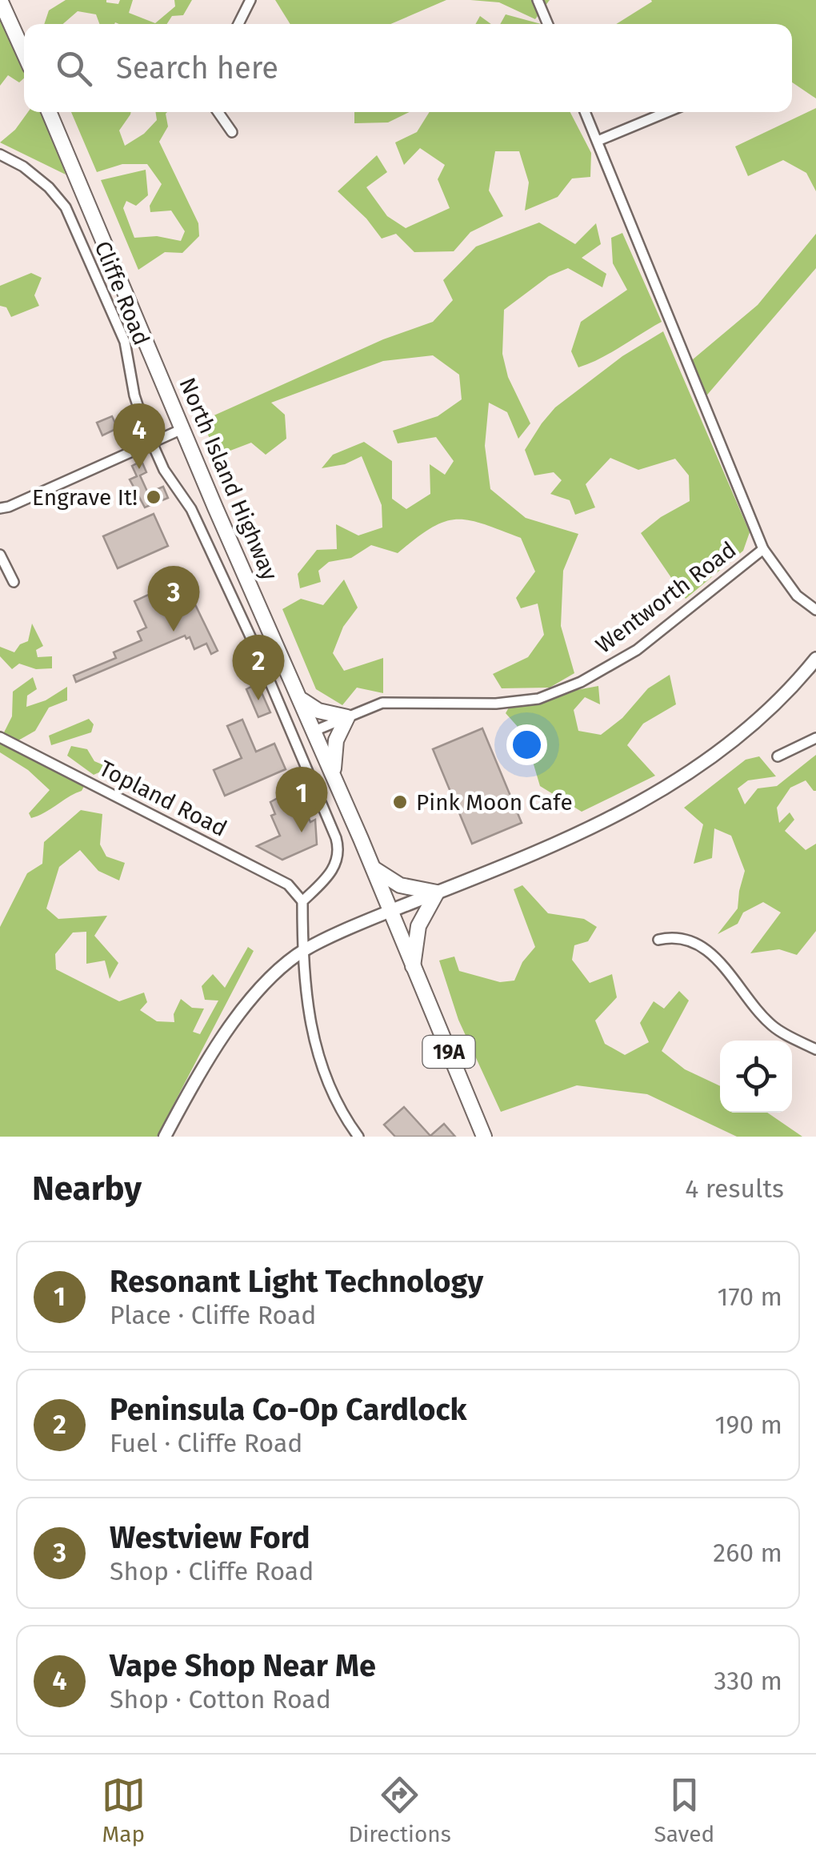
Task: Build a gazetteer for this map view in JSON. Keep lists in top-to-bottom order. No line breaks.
{"streets":{"main road":["North Island Highway","19A"],"street":["Cliffe Road","Wentworth Road","Topland Road"]},"crossings":[["Cliffe Road","Topland Road"],["North Island Highway","Wentworth Road"],["North Island Highway","19A"]],"places":["Engrave It!","Pink Moon Cafe"],"page":{"search":"Search here","pins":["4","3","2","1"],"heading":["Nearby","4 results"],"list":[{"mark":"1","name":"Resonant Light Technology","note":"Place · Cliffe Road","value":"170 m"},{"mark":"2","name":"Peninsula Co-Op Cardlock","note":"Fuel · Cliffe Road","value":"190 m"},{"mark":"3","name":"Westview Ford","note":"Shop · Cliffe Road","value":"260 m"},{"mark":"4","name":"Vape Shop Near Me","note":"Shop · Cotton Road","value":"330 m"}],"nav":["Map","Directions","Saved"]}}
